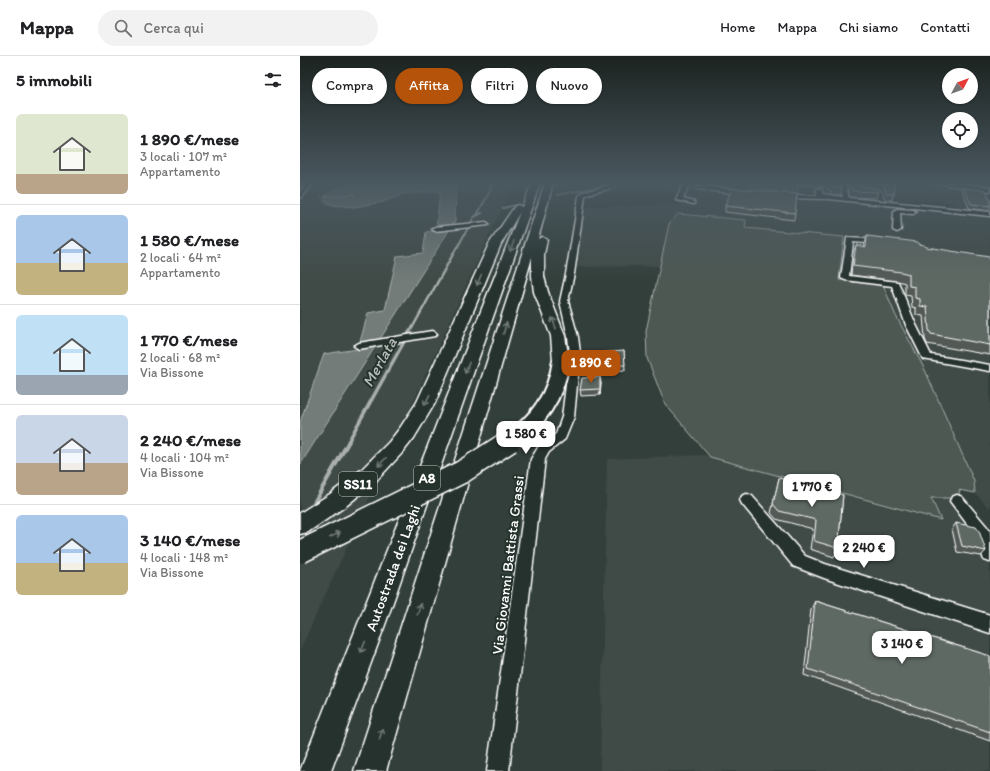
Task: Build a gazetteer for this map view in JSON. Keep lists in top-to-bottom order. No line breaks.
{"streets":{"highway":["A8","SS11","Autostrada dei Laghi"],"street":["Via Giovanni Battista Grassi"]},"water":["Merlata"],"north":"top right","page":{"header":"Mappa","search":"Cerca qui","nav":["Home","Mappa","Chi siamo","Contatti"],"heading":"5 immobili","chip":["Compra","Affitta","Filtri","Nuovo"],"list":[{"name":"1 890 €/mese","note":"3 locali · 107 m² · Appartamento"},{"name":"1 580 €/mese","note":"2 locali · 64 m² · Appartamento"},{"name":"1 770 €/mese","note":"2 locali · 68 m² · Via Bissone"},{"name":"2 240 €/mese","note":"4 locali · 104 m² · Via Bissone"},{"name":"3 140 €/mese","note":"4 locali · 148 m² · Via Bissone"}],"price":["1 890 €","1 580 €","1 770 €","2 240 €","3 140 €"]}}
